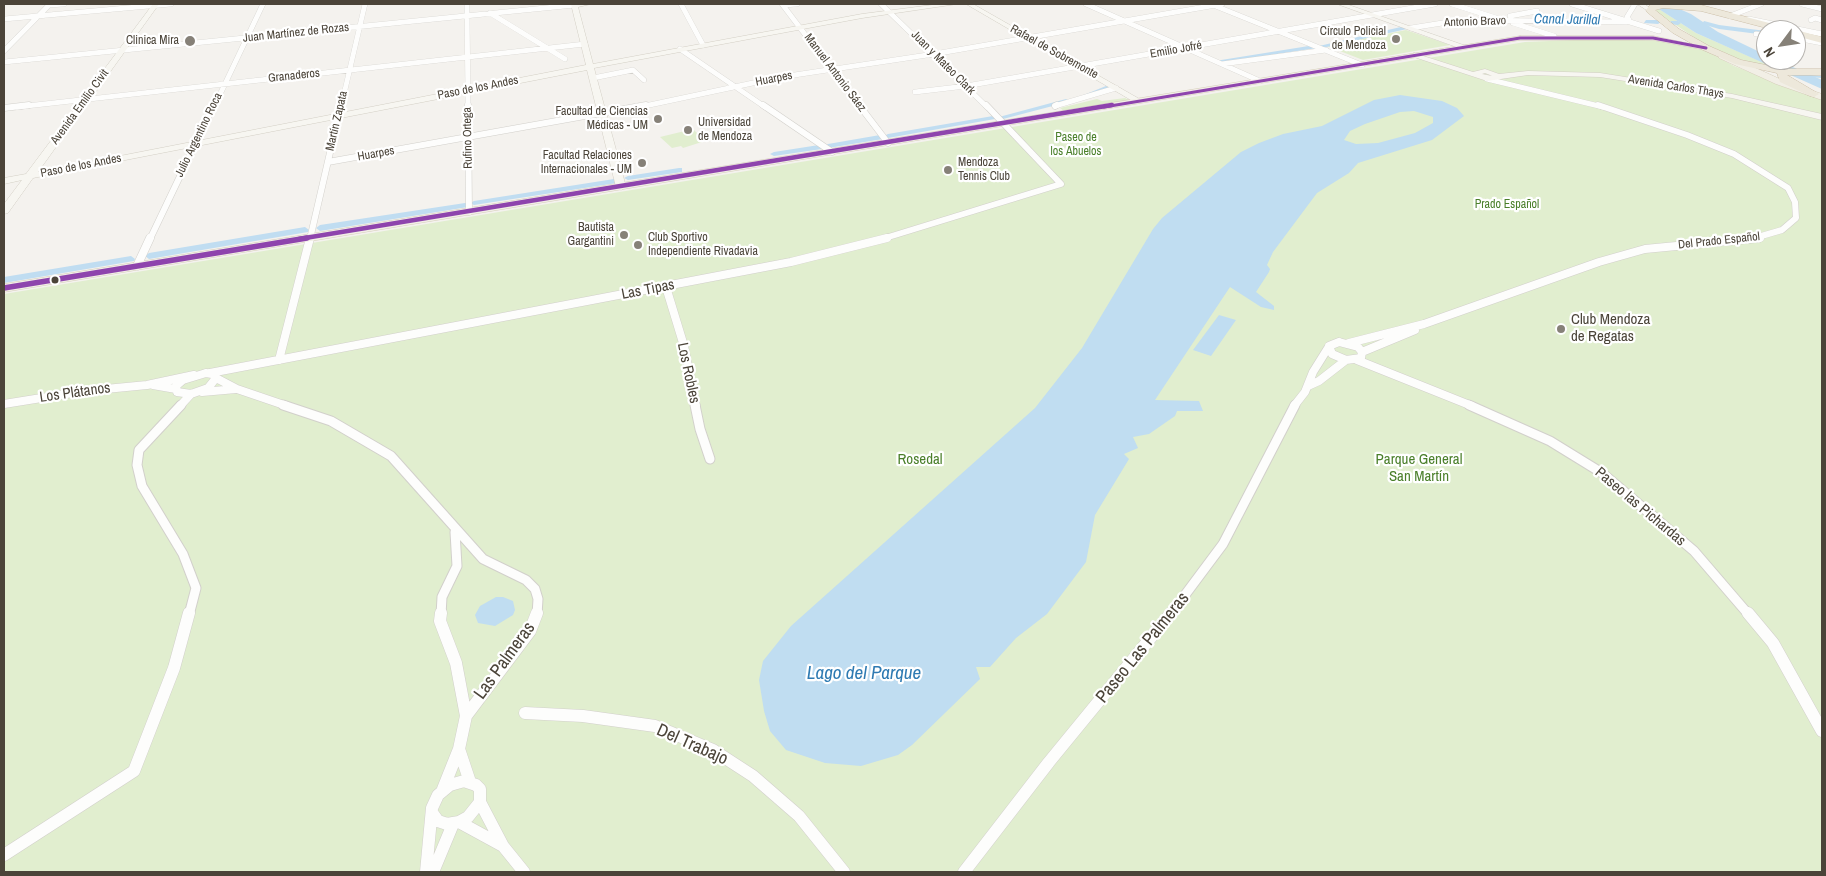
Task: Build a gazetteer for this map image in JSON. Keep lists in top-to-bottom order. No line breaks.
{"streets":{"street":["Antonio Bravo","Juan Martínez de Rozas","Emilio Jofré","Rafael de Sobremonte","Juan y Mateo Clark","Manuel Antonio Sáez","Granaderos","Huarpes","Avenida Carlos Thays","Paso de los Andes","Avenida Emilio Civit","Martín Zapata","Julio Argentino Roca","Rufino Ortega","Del Prado Español","Las Tipas","Los Robles","Los Plátanos","Paseo las Pichardas","Paseo Las Palmeras","Las Palmeras","Del Trabajo"]},"crossings":[["Juan Martínez de Rozas","Avenida Emilio Civit"],["Juan Martínez de Rozas","Martín Zapata"],["Juan Martínez de Rozas","Julio Argentino Roca"],["Juan Martínez de Rozas","Rufino Ortega"],["Emilio Jofré","Rafael de Sobremonte"],["Emilio Jofré","Juan y Mateo Clark"],["Rafael de Sobremonte","Huarpes"],["Juan y Mateo Clark","Huarpes"],["Juan y Mateo Clark","Paso de los Andes"],["Juan y Mateo Clark","Las Tipas"],["Manuel Antonio Sáez","Huarpes"],["Manuel Antonio Sáez","Paso de los Andes"],["Granaderos","Avenida Emilio Civit"],["Granaderos","Martín Zapata"],["Granaderos","Julio Argentino Roca"],["Granaderos","Rufino Ortega"],["Huarpes","Martín Zapata"],["Huarpes","Rufino Ortega"],["Avenida Carlos Thays","Del Prado Español"],["Paso de los Andes","Avenida Emilio Civit"],["Paso de los Andes","Martín Zapata"],["Paso de los Andes","Julio Argentino Roca"],["Paso de los Andes","Rufino Ortega"],["Del Prado Español","Paseo las Pichardas"],["Las Tipas","Los Robles"]],"water":["Canal Jarillal","Lago del Parque"],"parks":["Paseo de los Abuelos","Prado Español","Rosedal","Parque General San Martín"],"places":["Círculo Policial de Mendoza","Clinica Mira","Facultad de Ciencias Médicas - UM","Universidad de Mendoza","Facultad Relaciones Internacionales - UM","Mendoza Tennis Club","Bautista Gargantini","Club Sportivo Independiente Rivadavia","Club Mendoza de Regatas"],"north":"bottom left"}
